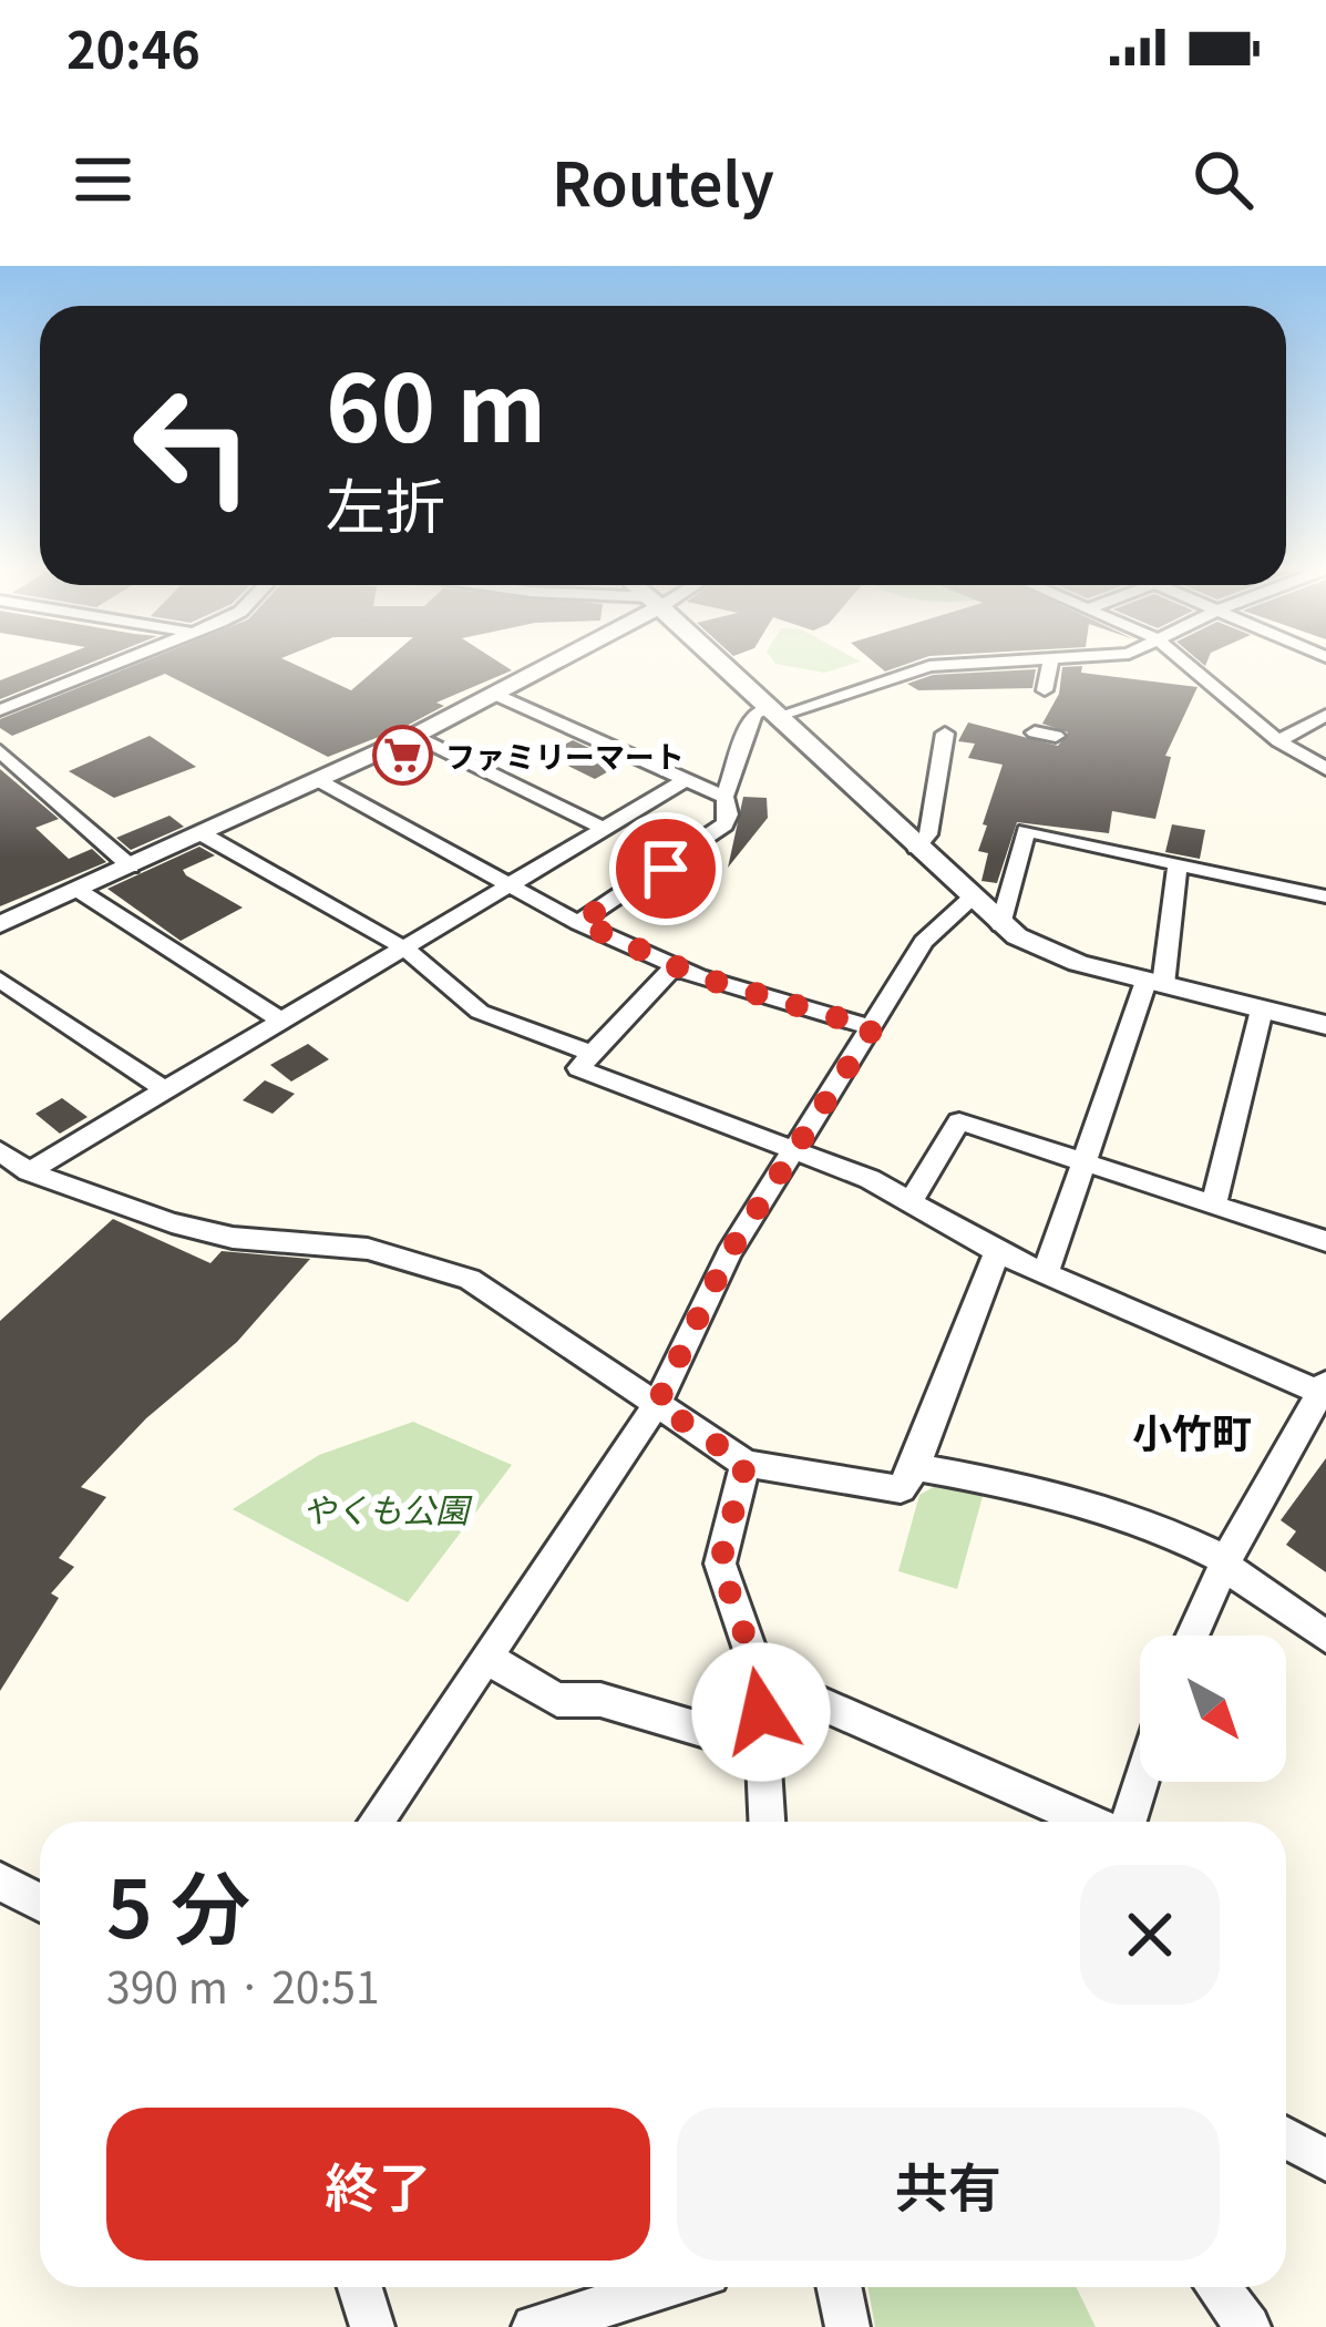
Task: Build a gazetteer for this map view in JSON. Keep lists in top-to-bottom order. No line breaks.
{"districts":["小竹町"],"parks":["やくも公園"],"places":{"supermarket":["ファミリーマート"]},"north":"bottom right","page":{"status":"20:46","header":"Routely","turn":["60 m","左折"],"heading":["5 分","390 m · 20:51"],"buttons":["終了","共有"]}}
